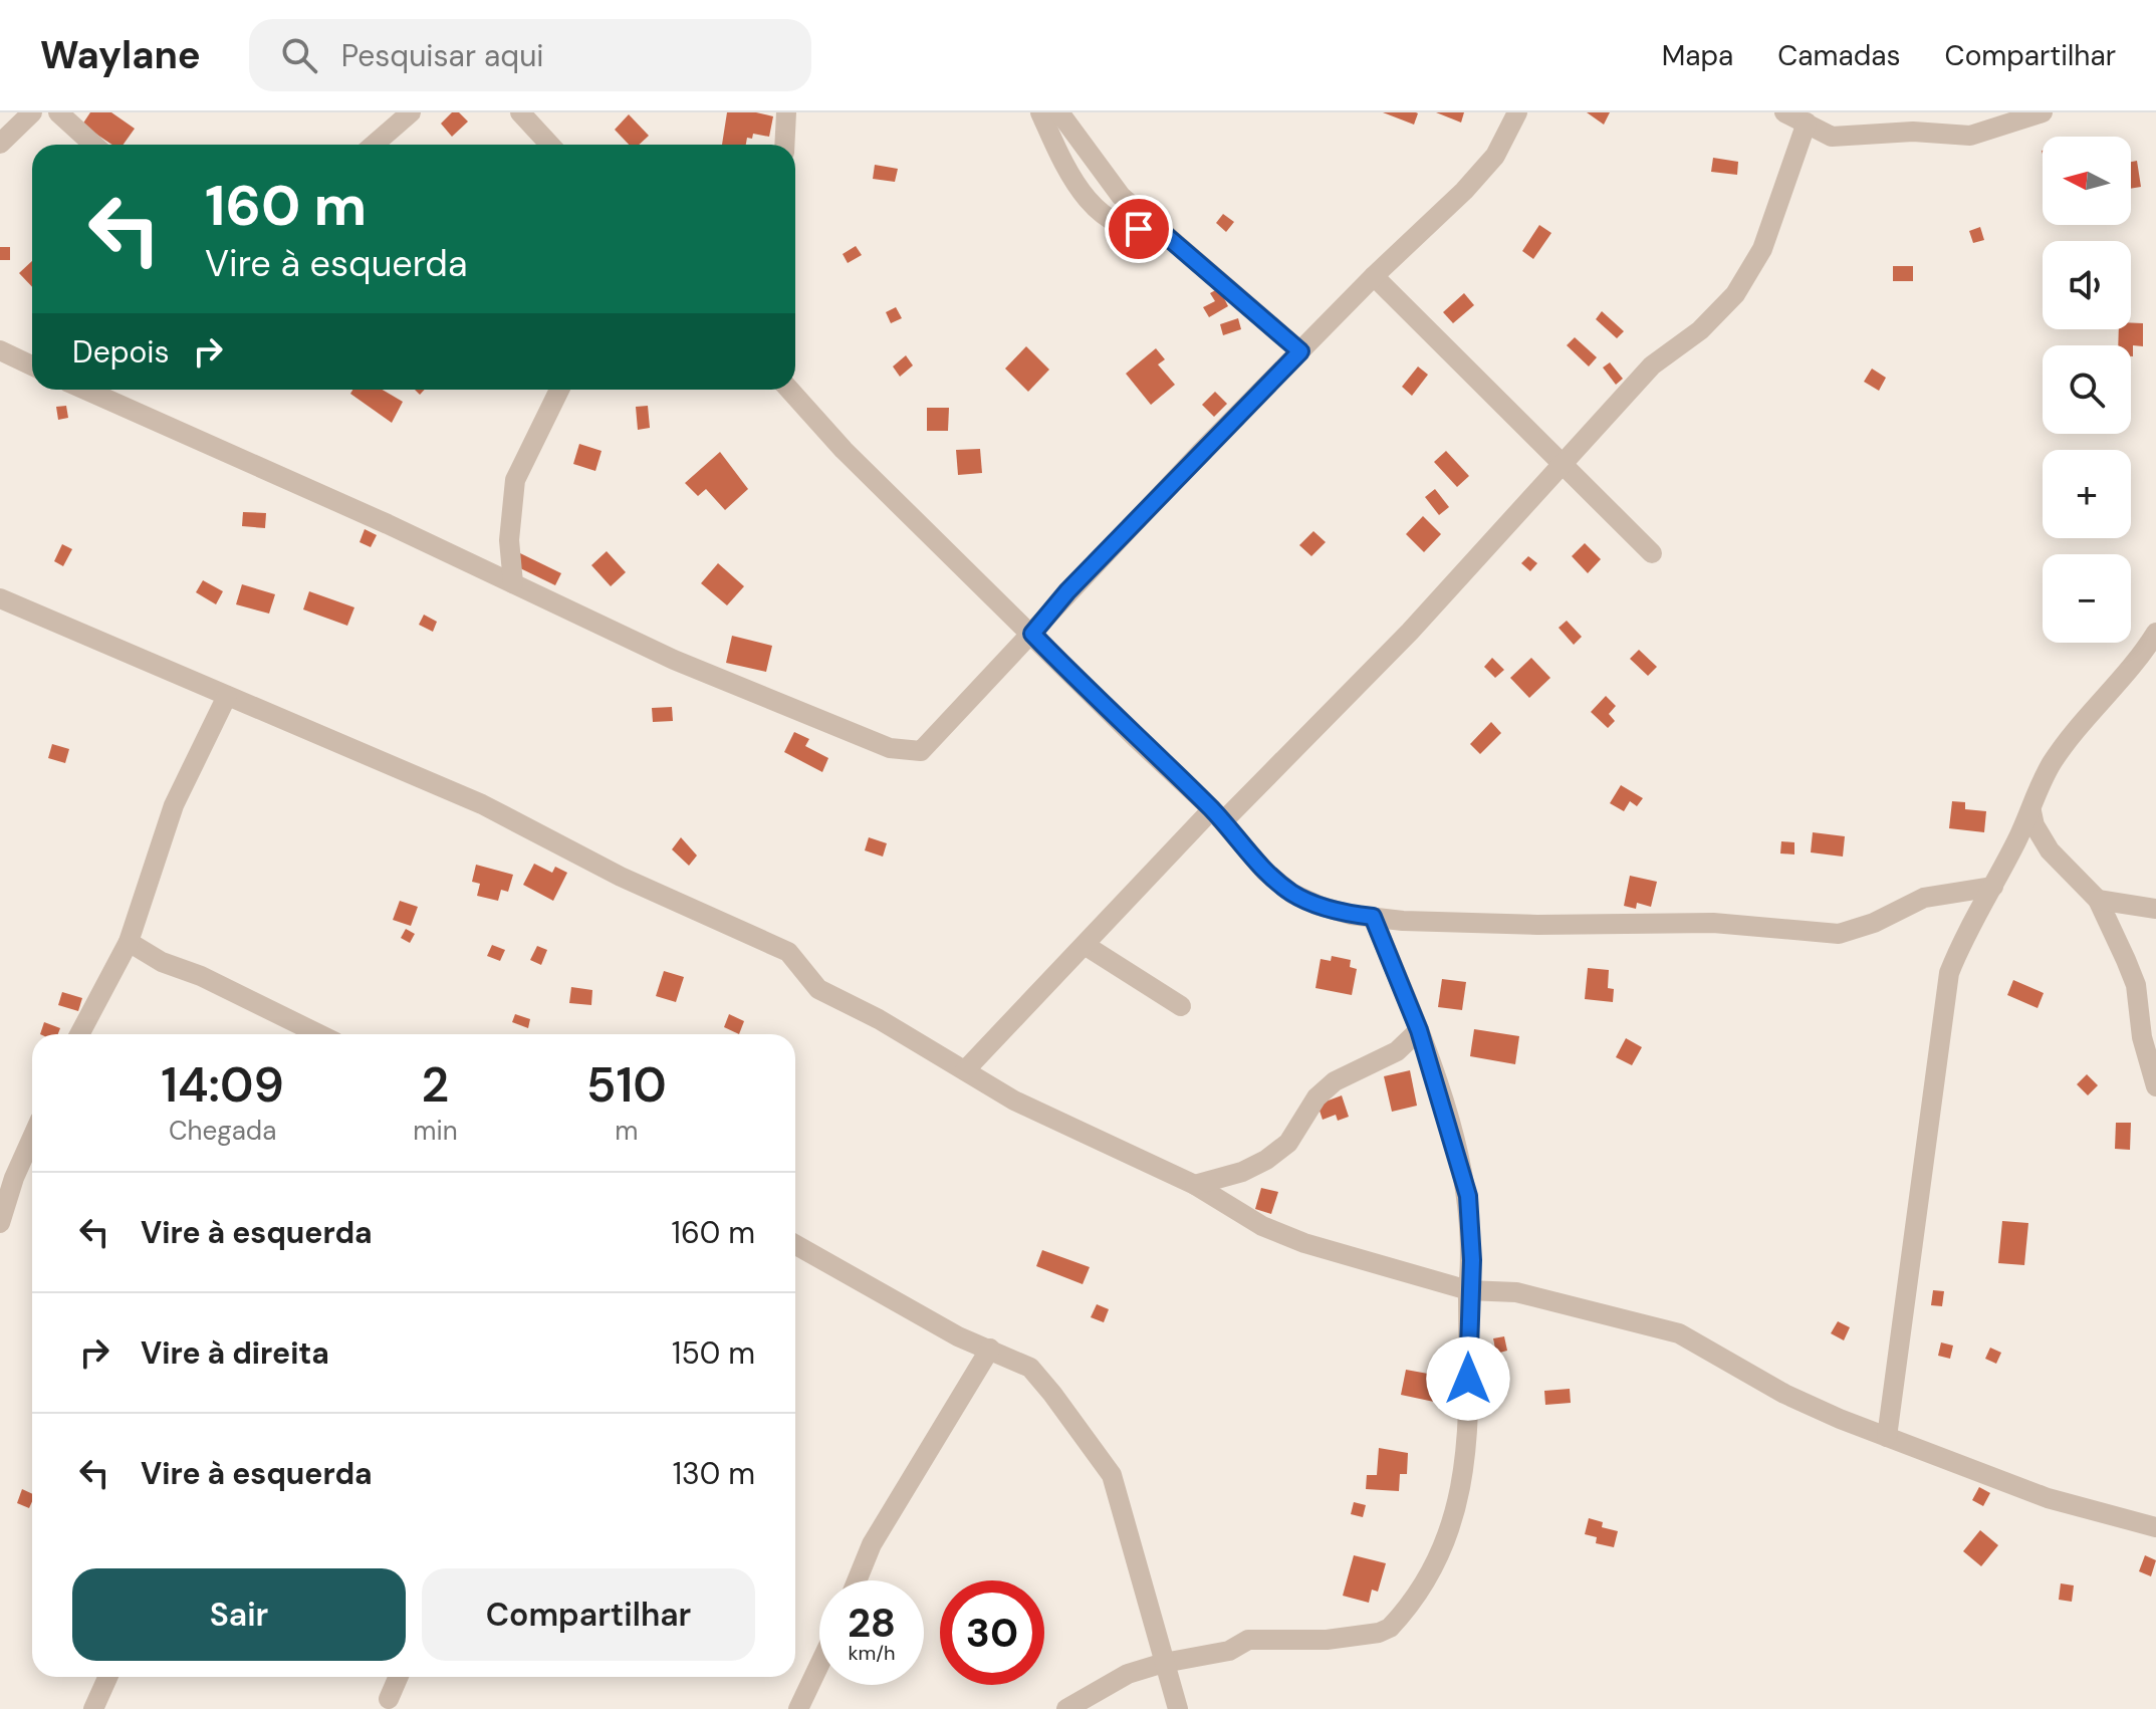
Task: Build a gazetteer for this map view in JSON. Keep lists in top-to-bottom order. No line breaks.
{"north":"left","page":{"header":"Waylane","search":"Pesquisar aqui","nav":["Mapa","Camadas","Compartilhar"],"map_buttons":["+","−"],"turn":["160 m","Vire à esquerda"],"then":"Depois","eta":["14:09","Chegada","2","min","510","m"],"list":[{"name":"Vire à esquerda","value":"160 m"},{"name":"Vire à direita","value":"150 m"},{"name":"Vire à esquerda","value":"130 m"}],"buttons":["Sair","Compartilhar"],"speed":"28 km/h","limit":"30"}}
